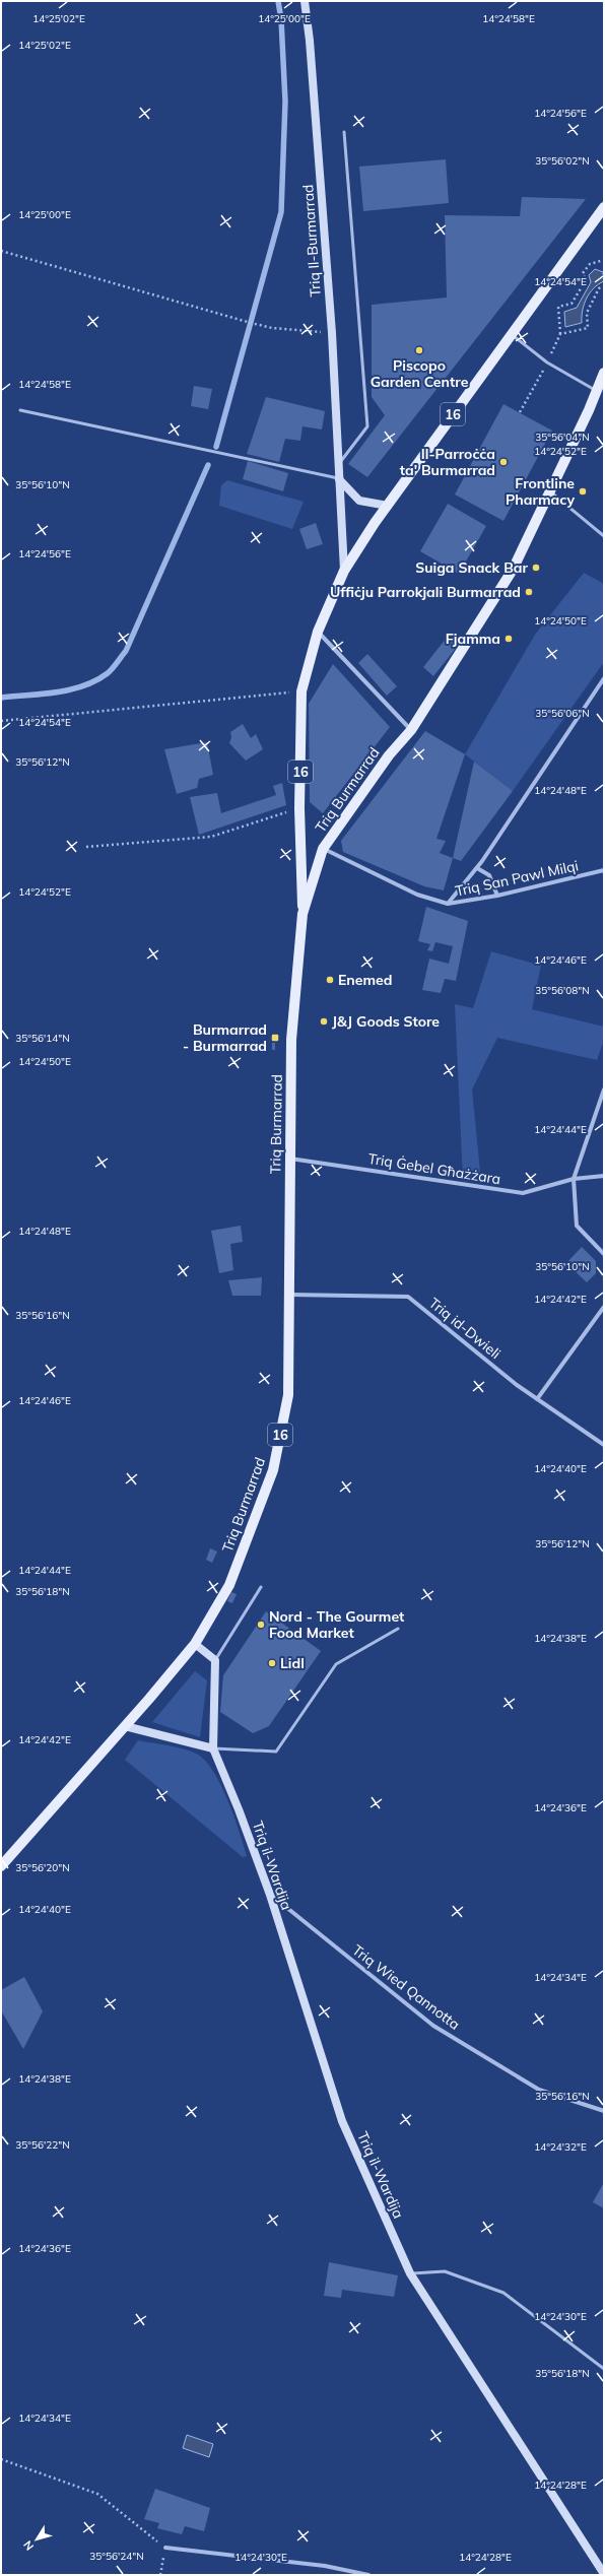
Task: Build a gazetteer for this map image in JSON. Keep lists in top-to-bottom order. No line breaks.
{"streets":{"main road":["16","Triq Burmarrad"],"street":["Triq Il-Burmarrad","Triq San Pawl Milqi","Triq Ġebel Għażżara","Triq id-Dwieli","Triq il-Wardija","Triq Wied Qannotta"]},"crossings":[["Triq Il-Burmarrad","16"],["16","Triq Burmarrad"],["Triq Burmarrad","Triq San Pawl Milqi"],["Triq Burmarrad","Triq Ġebel Għażżara"],["Triq Burmarrad","Triq id-Dwieli"],["Triq il-Wardija","Triq Wied Qannotta"]],"places":{"other":["Piscopo Garden Centre","Il-Parroċċa ta' Burmarrad","Frontline Pharmacy","Suiga Snack Bar","Uffiċju Parrokjali Burmarrad","Fjamma","Enemed","J&J Goods Store","Nord - The Gourmet Food Market","Lidl"],"transit":["Burmarrad - Burmarrad"]},"north":"bottom left","coordinates":["14°25'02\"E","14°25'00\"E","14°24'58\"E","14°24'56\"E","35°56'02\"N","14°24'54\"E","35°56'04\"N","14°24'52\"E","35°56'10\"N","14°24'50\"E","35°56'06\"N","35°56'12\"N","14°24'48\"E","14°24'46\"E","35°56'08\"N","35°56'14\"N","14°24'44\"E","14°24'42\"E","35°56'16\"N","14°24'40\"E","35°56'18\"N","14°24'38\"E","14°24'36\"E","35°56'20\"N","14°24'34\"E","35°56'22\"N","14°24'32\"E","14°24'30\"E","14°24'28\"E","35°56'24\"N"]}
